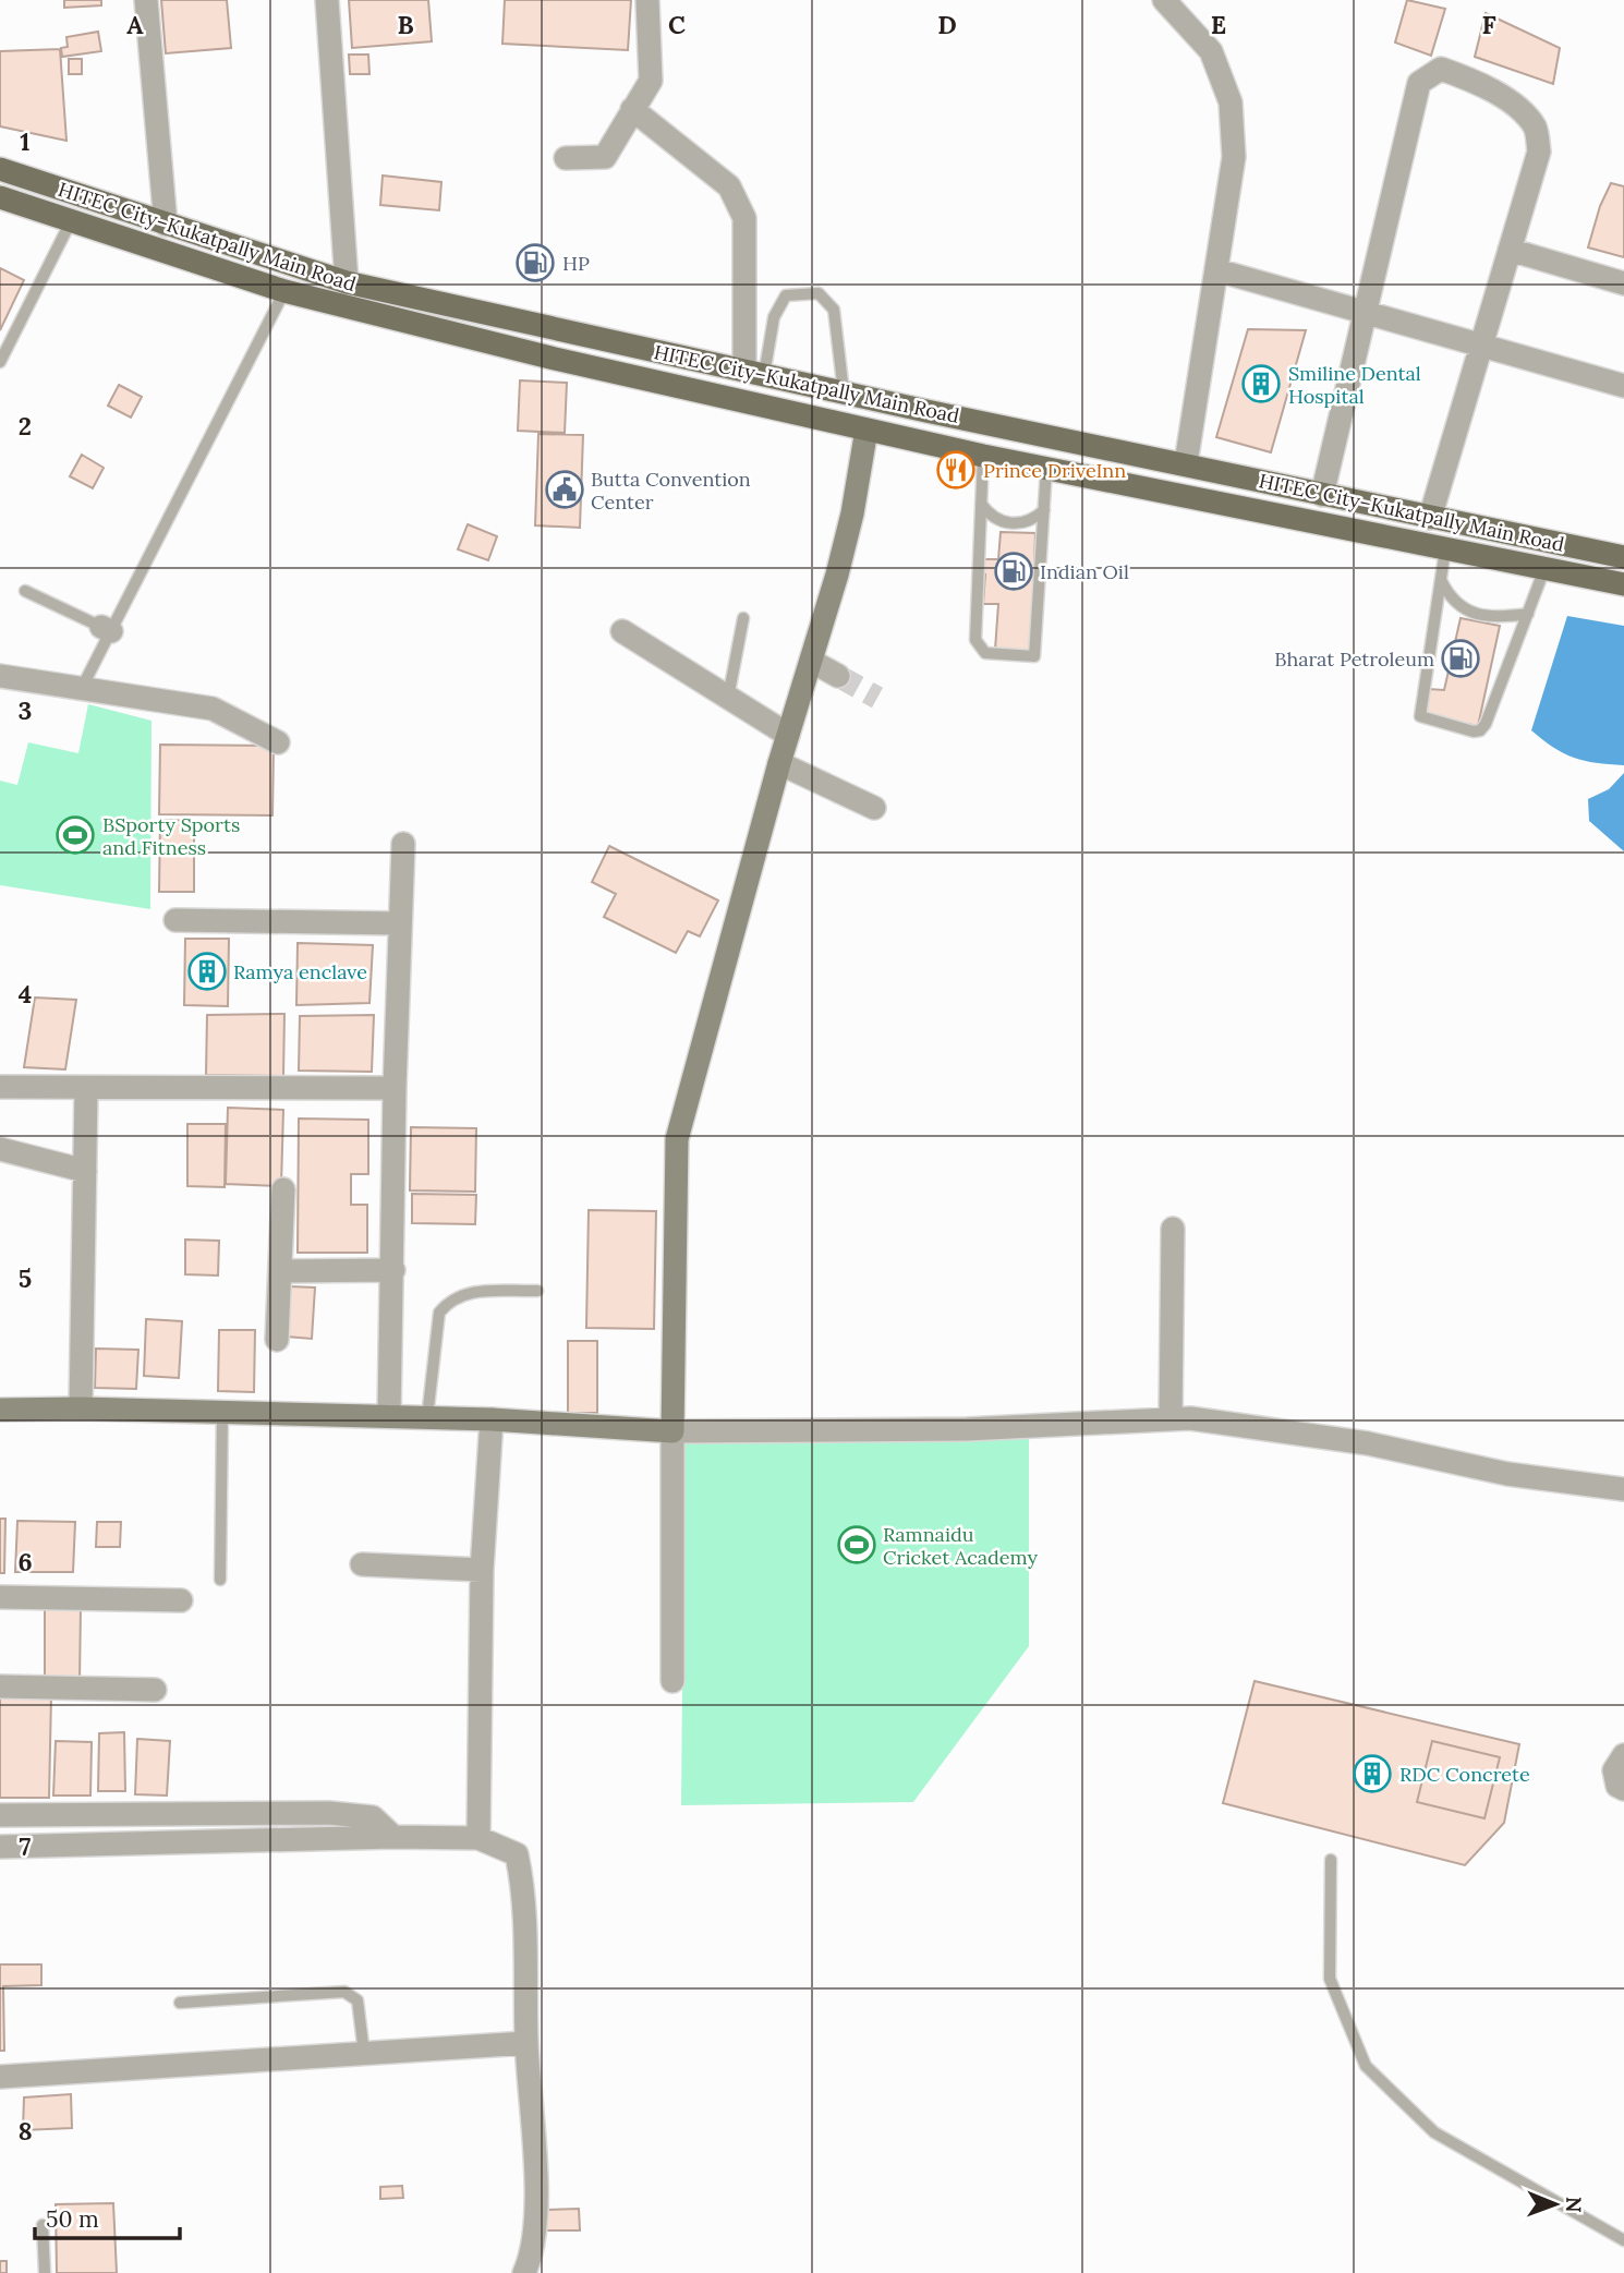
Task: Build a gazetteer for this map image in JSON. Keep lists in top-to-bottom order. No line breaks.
{"streets":{"main road":["HITEC City–Kukatpally Main Road"]},"places":{"fuel station":["HP","Indian Oil","Bharat Petroleum"],"building":["Smiline Dental Hospital","Ramya enclave","RDC Concrete"],"restaurant":["Prince DriveInn"],"public building":["Butta Convention Center"],"sports":["BSporty Sports and Fitness","Ramnaidu Cricket Academy"]},"scale_bar":"50 m","north":"right","grid":{"columns":["A","B","C","D","E","F"],"rows":["1","2","3","4","5","6","7","8"]}}
